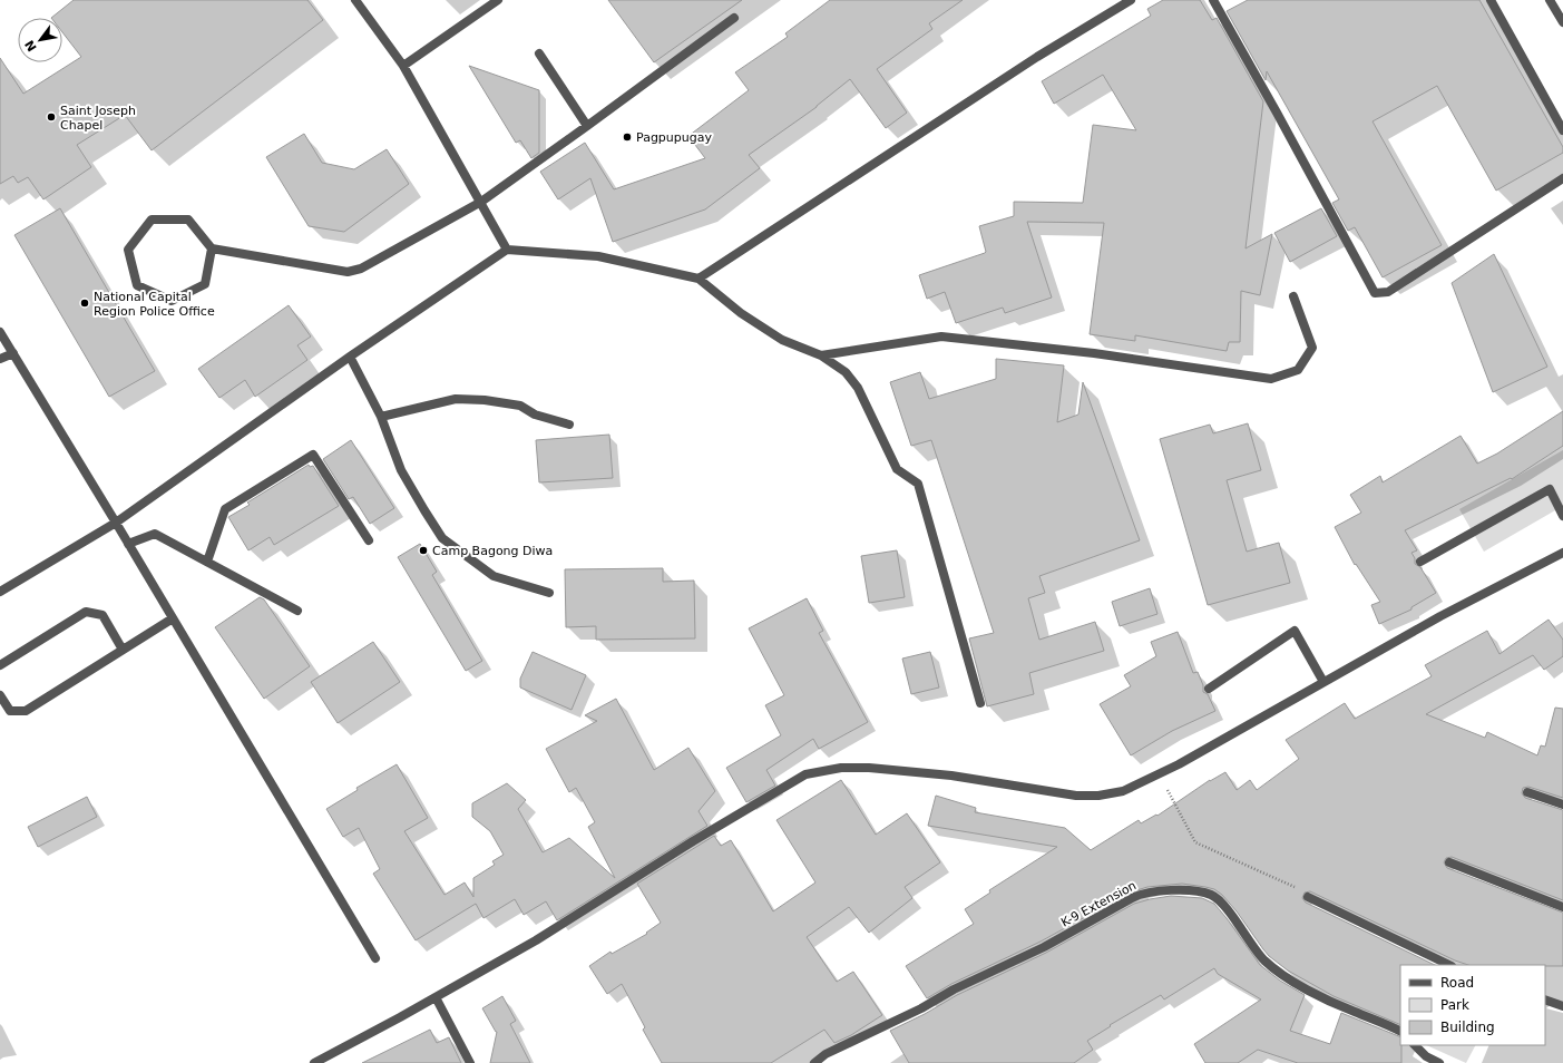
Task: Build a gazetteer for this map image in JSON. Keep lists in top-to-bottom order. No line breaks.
{"streets":{"street":["K-9 Extension"]},"places":["Saint Joseph Chapel","Pagpupugay","National Capital Region Police Office","Camp Bagong Diwa"],"legend":["Road","Park","Building"],"north":"bottom left"}
